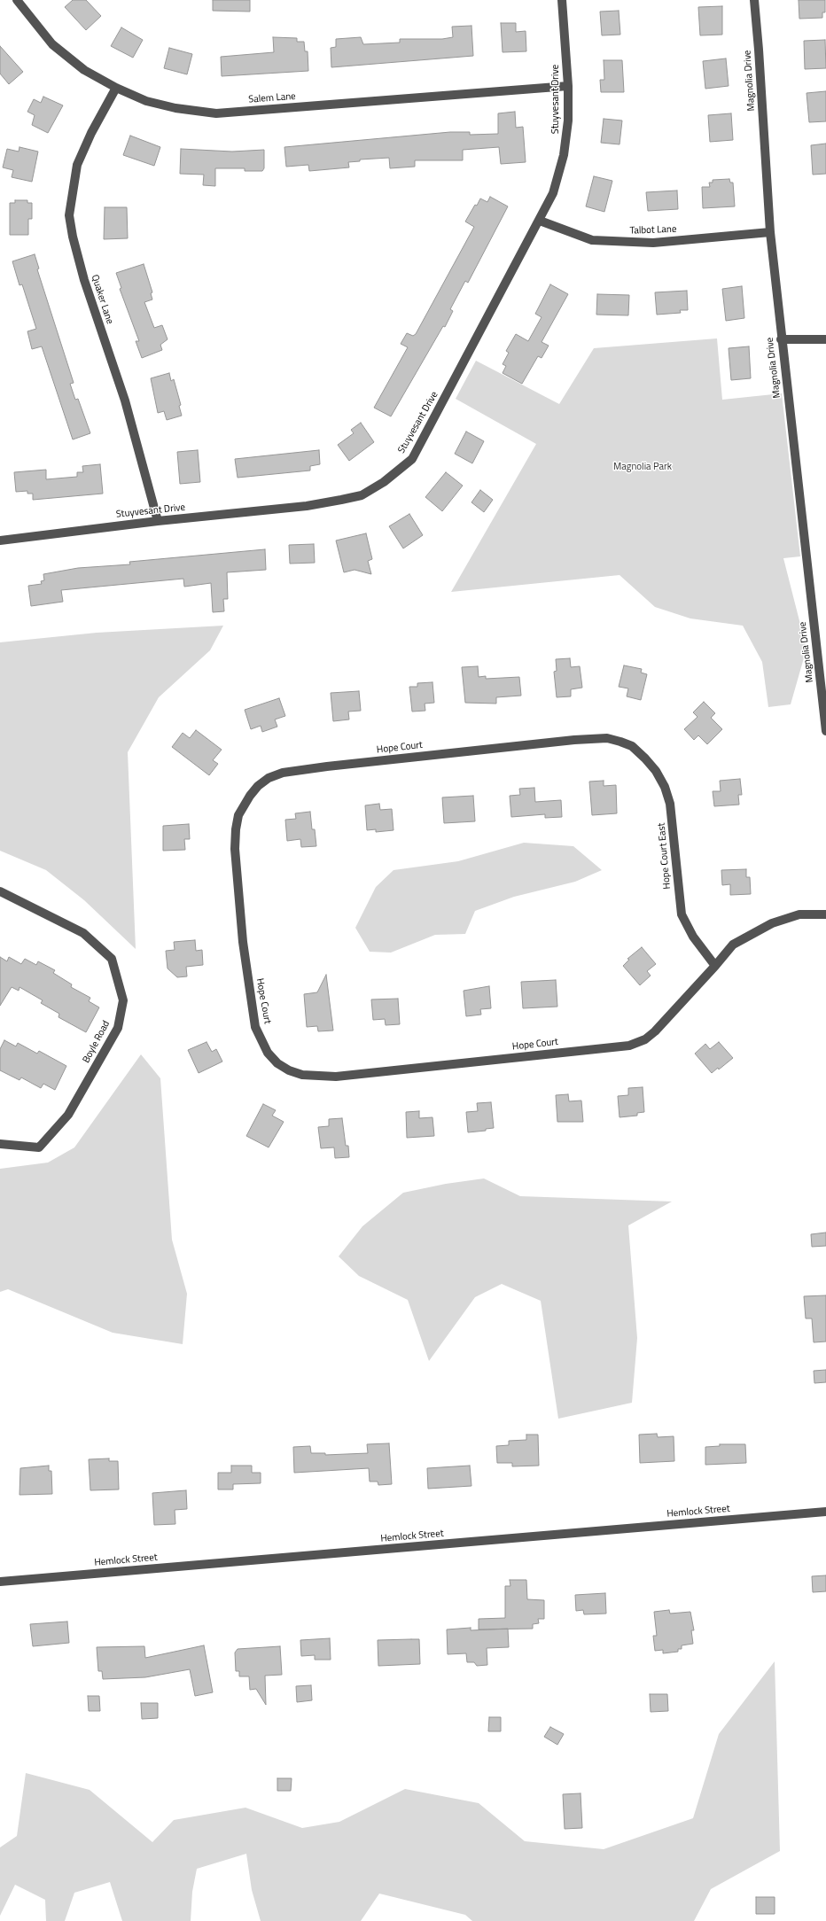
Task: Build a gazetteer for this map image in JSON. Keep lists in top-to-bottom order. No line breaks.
{"streets":{"street":["Magnolia Drive","Salem Lane","Stuyvesant Drive","Talbot Lane","Quaker Lane","Hope Court","Hope Court East","Boyle Road","Hemlock Street"]},"crossings":[["Magnolia Drive","Talbot Lane"],["Salem Lane","Stuyvesant Drive"],["Salem Lane","Quaker Lane"],["Stuyvesant Drive","Talbot Lane"],["Stuyvesant Drive","Quaker Lane"],["Hope Court","Hope Court East"]],"parks":["Magnolia Park"]}
